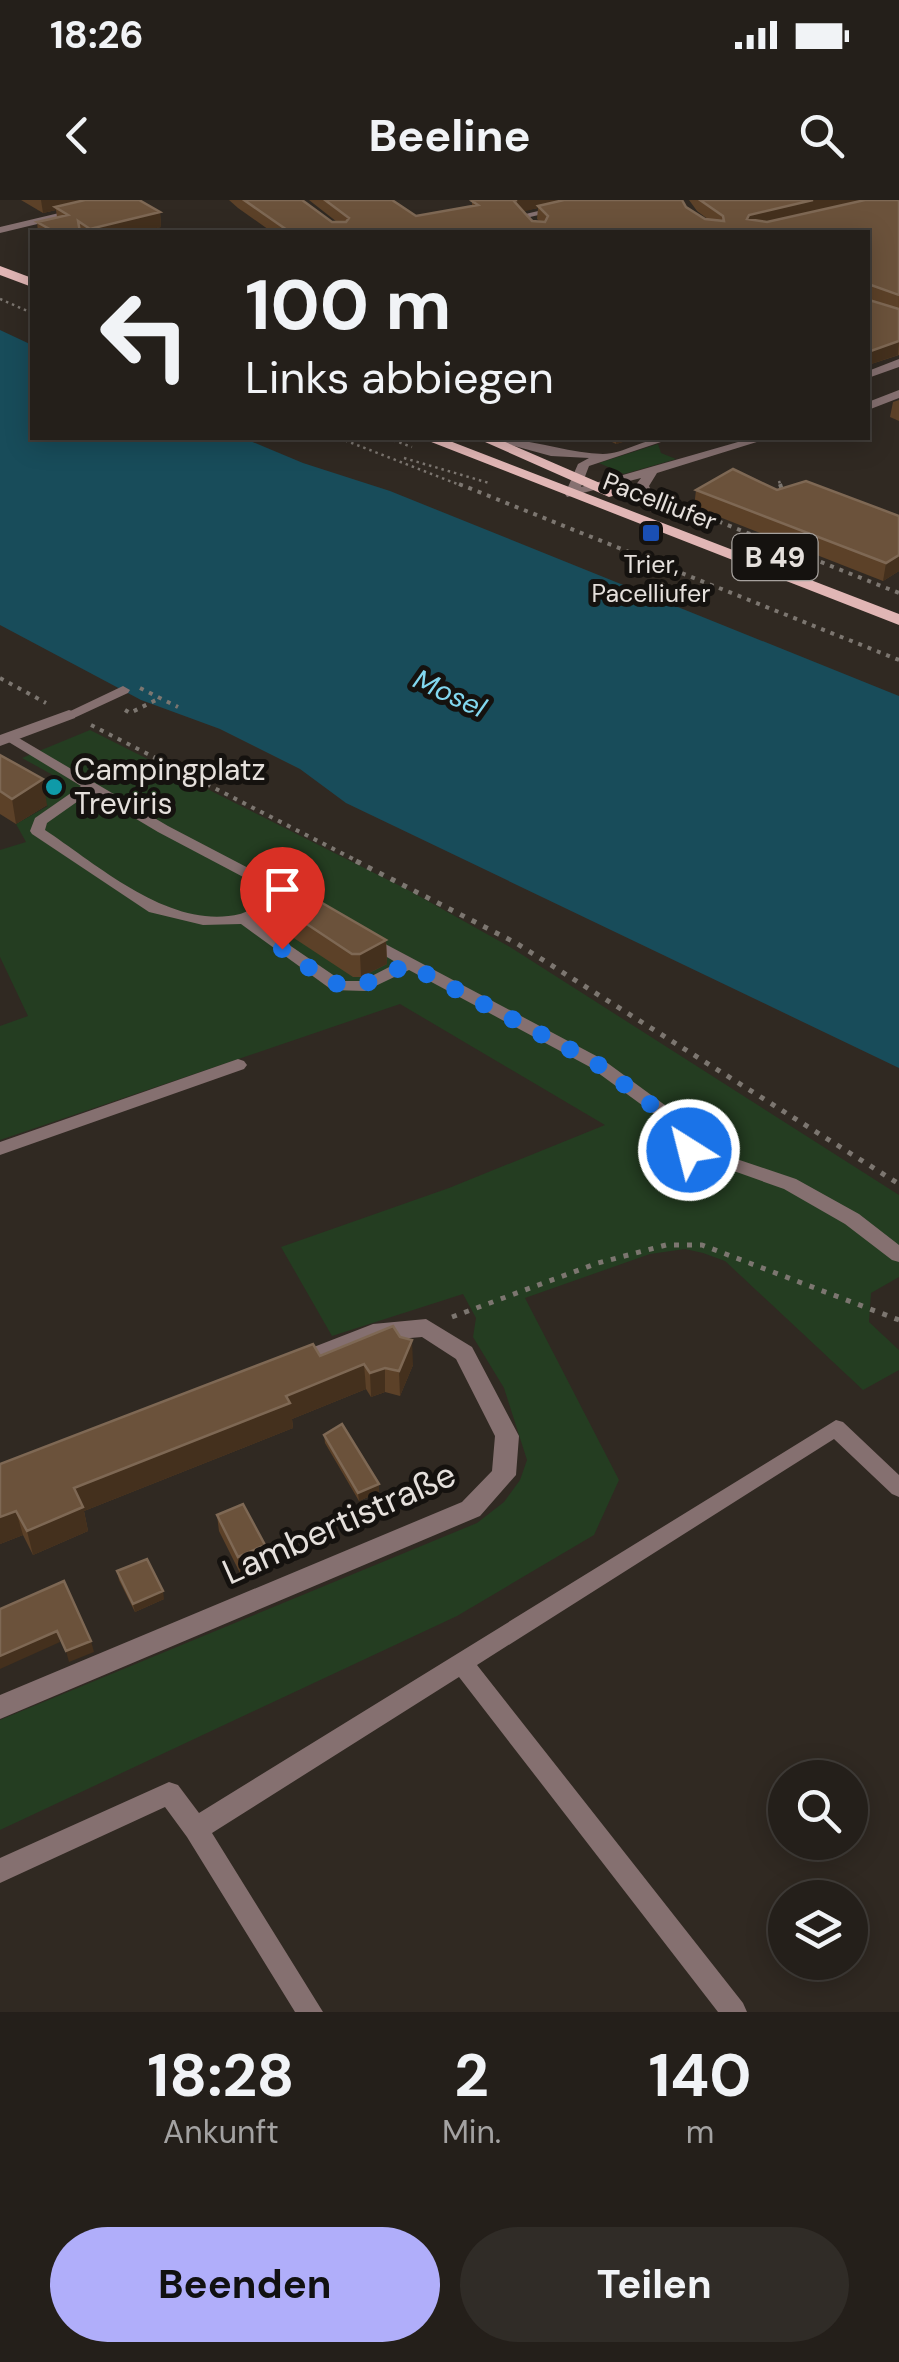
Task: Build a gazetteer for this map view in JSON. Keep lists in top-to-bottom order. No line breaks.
{"streets":{"main road":["Pacelliufer","B 49"],"street":["Lambertistraße"]},"crossings":[["Pacelliufer","B 49"]],"water":["Mosel"],"places":{"transit":["Trier, Pacelliufer"],"other":["Campingplatz Treviris"]},"page":{"status":"18:26","header":"Beeline","turn":["100 m","Links abbiegen"],"eta":["18:28","Ankunft","2","Min.","140","m"],"buttons":["Beenden","Teilen"]}}
